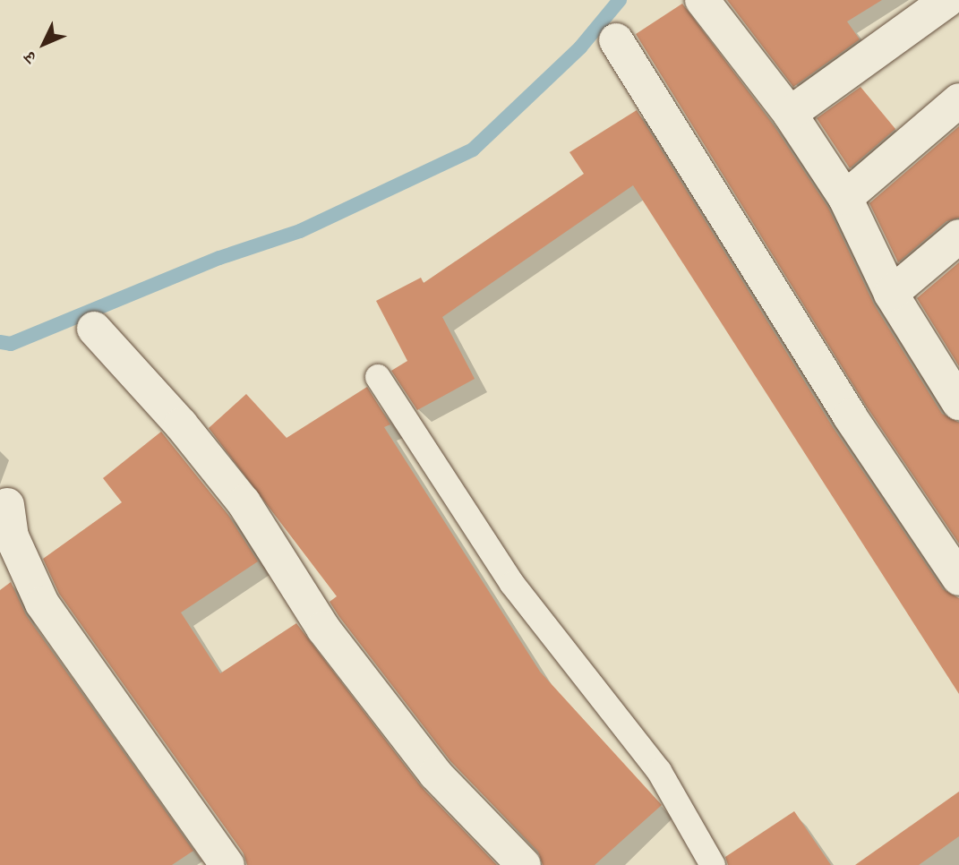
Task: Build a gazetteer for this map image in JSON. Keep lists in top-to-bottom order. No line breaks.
{"north":"bottom left"}
